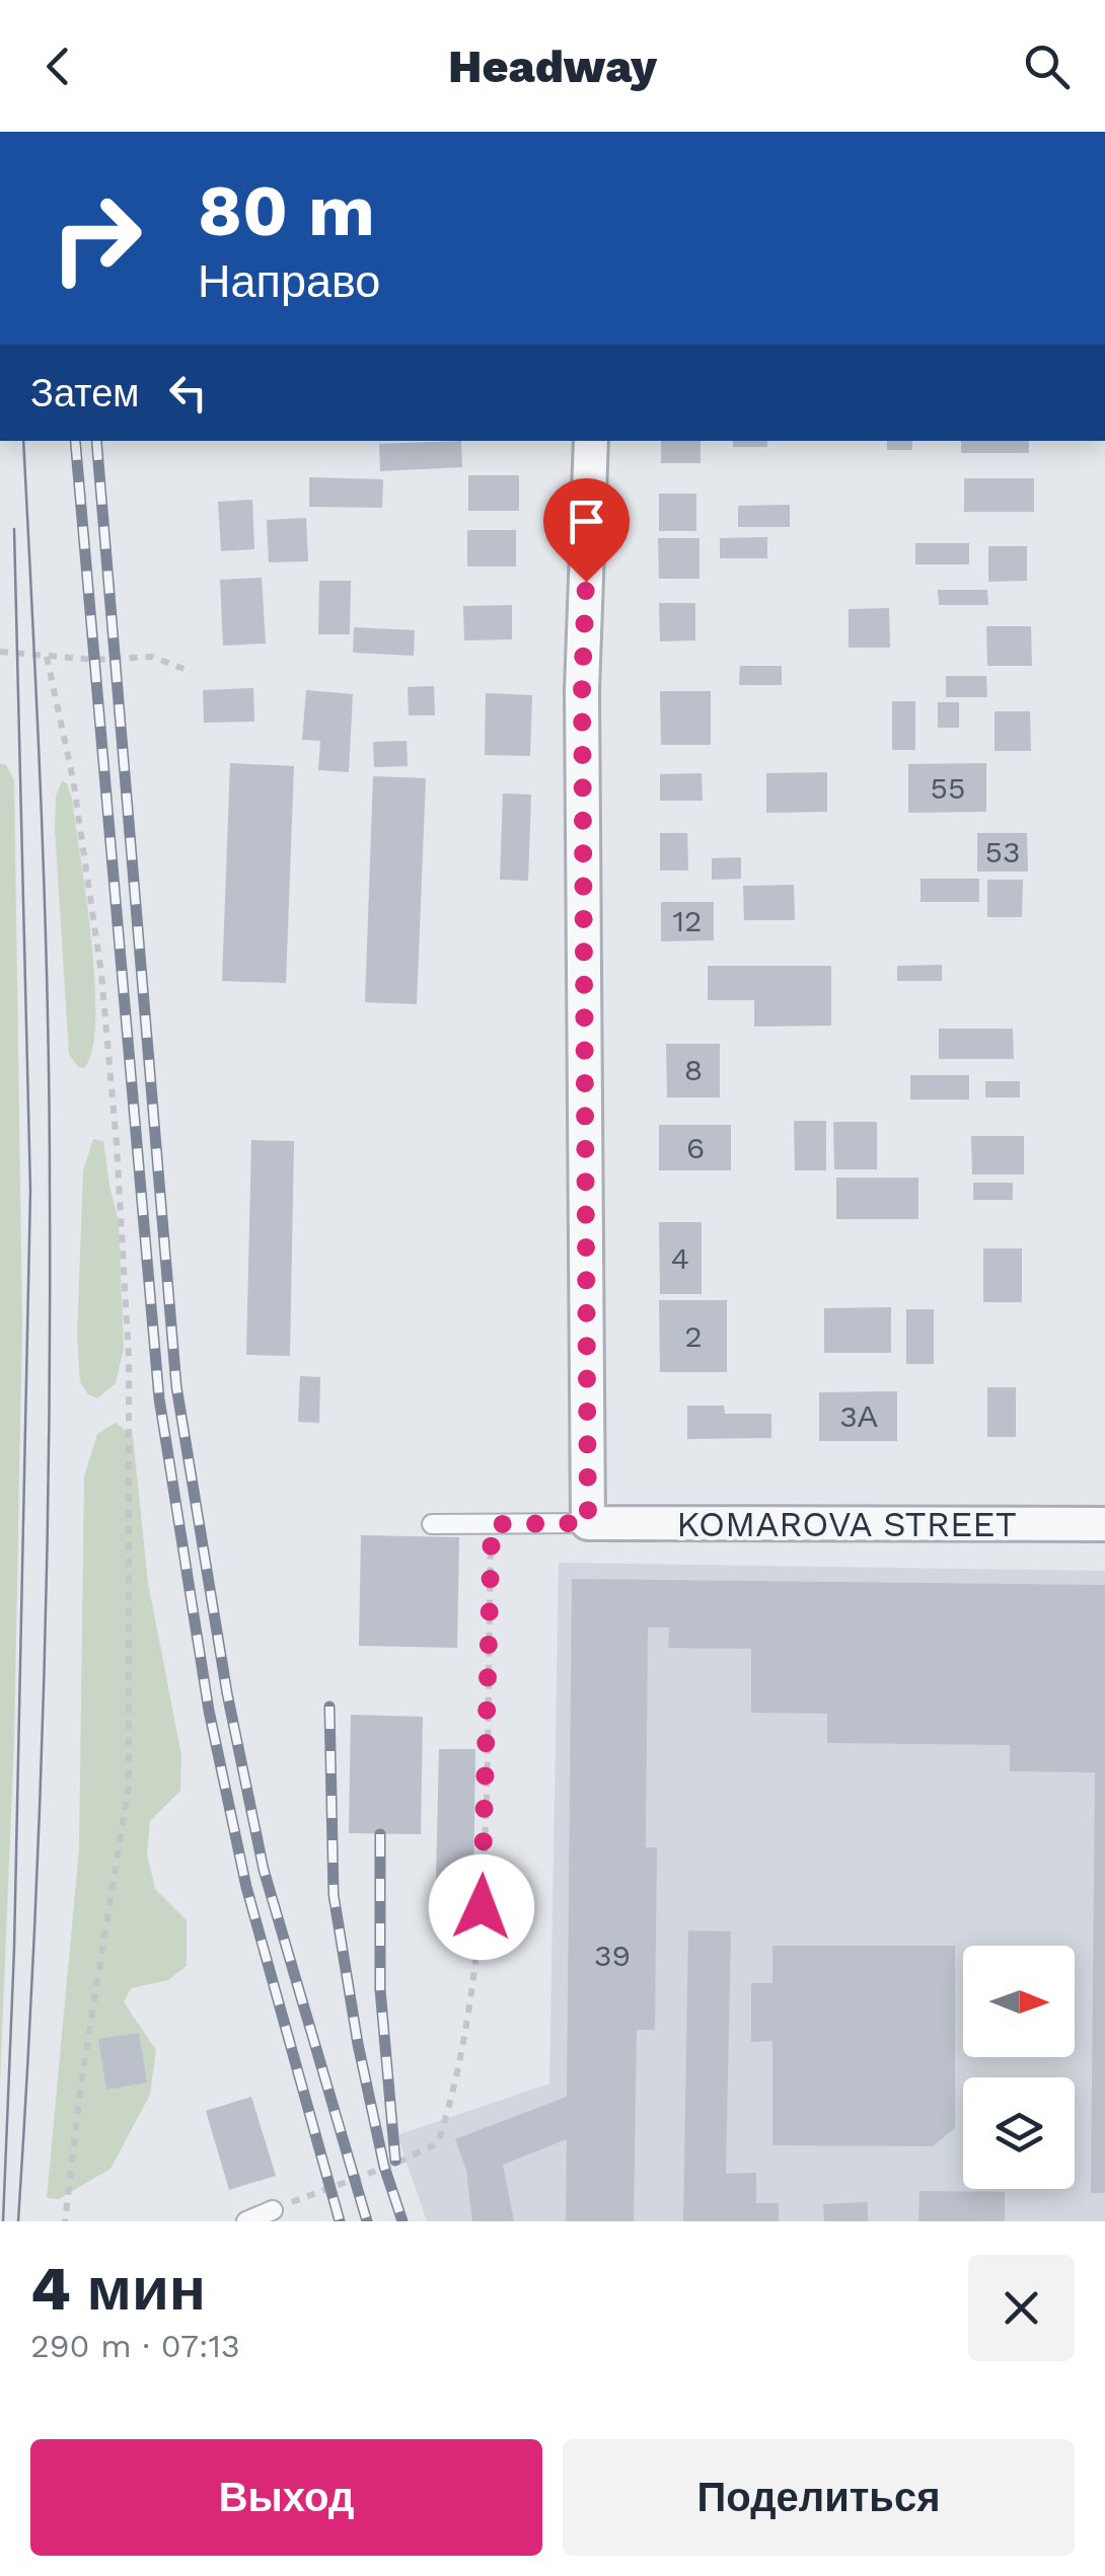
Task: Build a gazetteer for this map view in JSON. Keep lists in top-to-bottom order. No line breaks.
{"streets":{"street":["KOMAROVA STREET"]},"house_numbers":["55","53","12","8","6","4","2","3А","39"],"north":"right","page":{"header":"Headway","turn":["80 m","Направо"],"then":"Затем","heading":["4 мин","290 m · 07:13"],"buttons":["Выход","Поделиться"]}}
